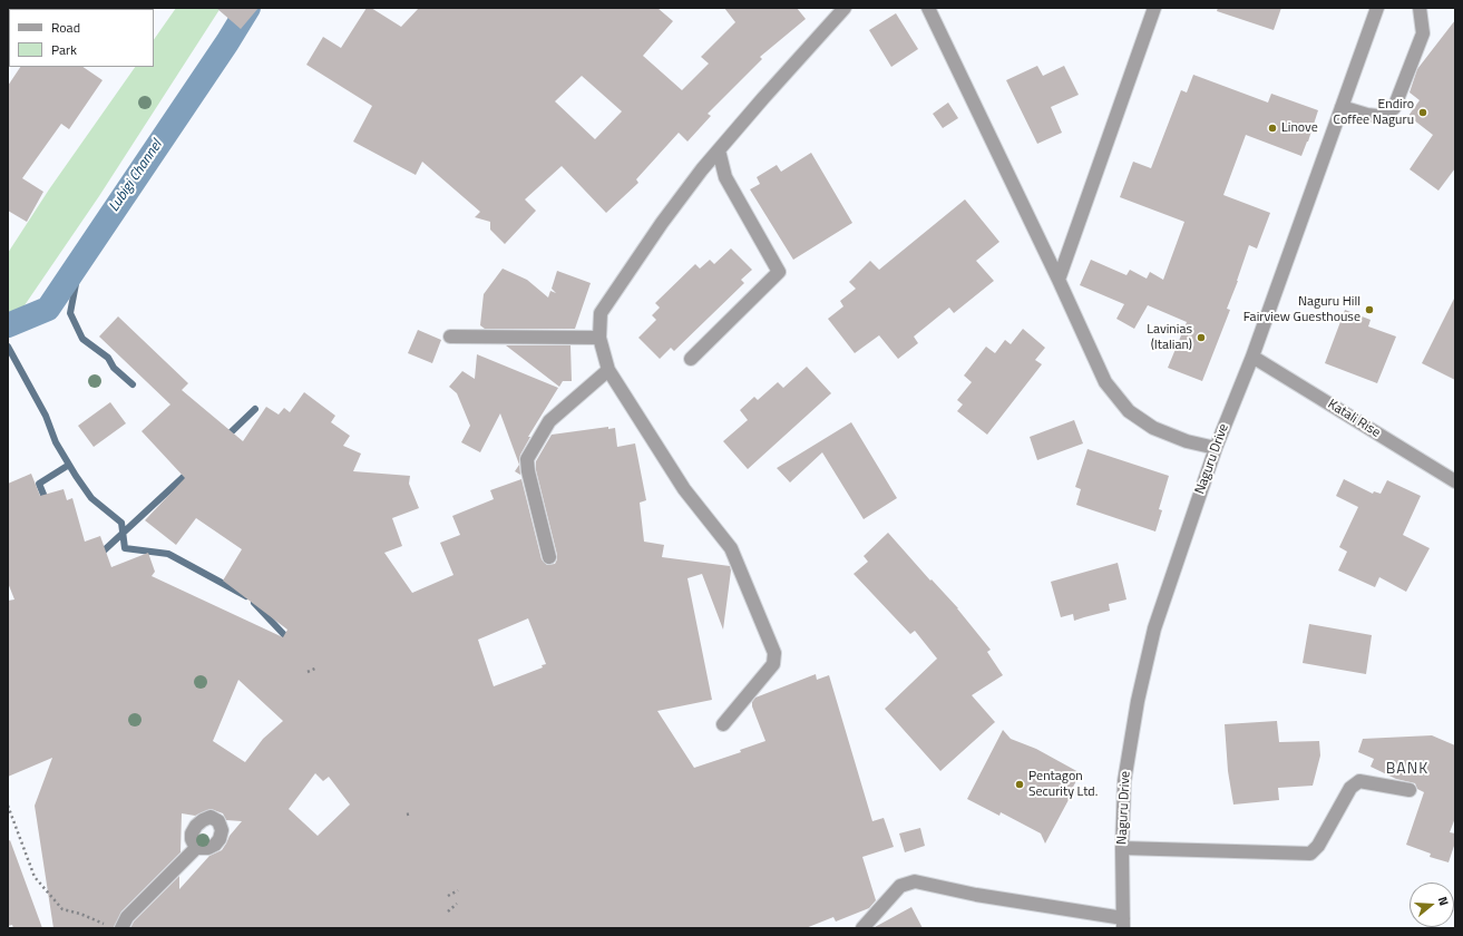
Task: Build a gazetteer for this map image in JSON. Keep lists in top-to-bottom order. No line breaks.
{"streets":{"street":["Katali Rise","Naguru Drive"]},"crossings":[["Katali Rise","Naguru Drive"]],"districts":["BANK"],"water":["Lubigi Channel"],"places":["Endiro Coffee Naguru","Linove","Naguru Hill Fairview Guesthouse","Lavinias (Italian)","Pentagon Security Ltd."],"legend":["Road","Park"],"north":"right"}
